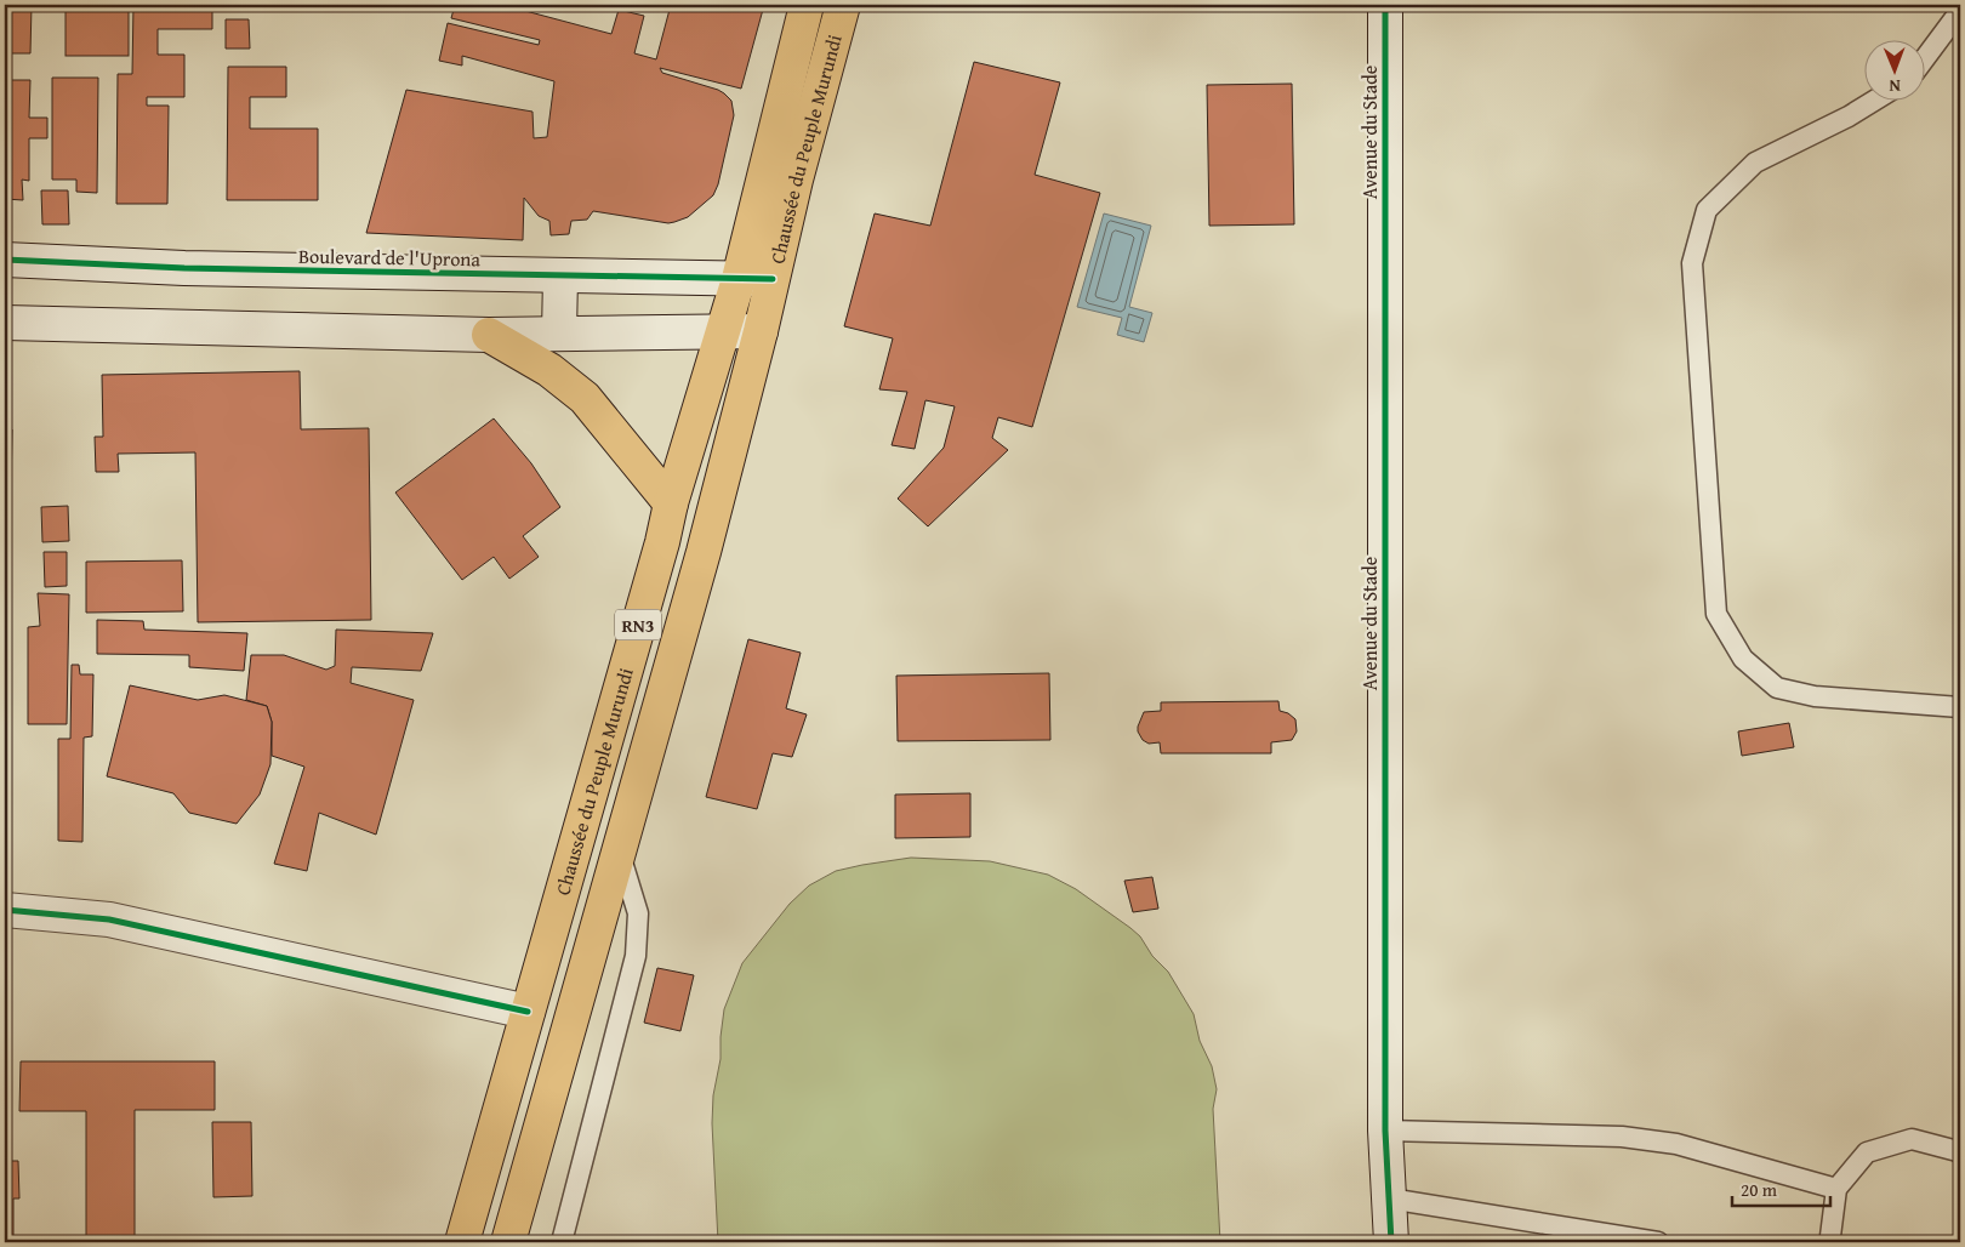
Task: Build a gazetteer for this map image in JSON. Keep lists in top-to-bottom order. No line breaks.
{"streets":{"highway":["Chaussée du Peuple Murundi","RN3"],"street":["Avenue du Stade","Boulevard de l'Uprona"]},"crossings":[["Chaussée du Peuple Murundi","Boulevard de l'Uprona"]],"scale_bar":"20 m","north":"bottom"}
